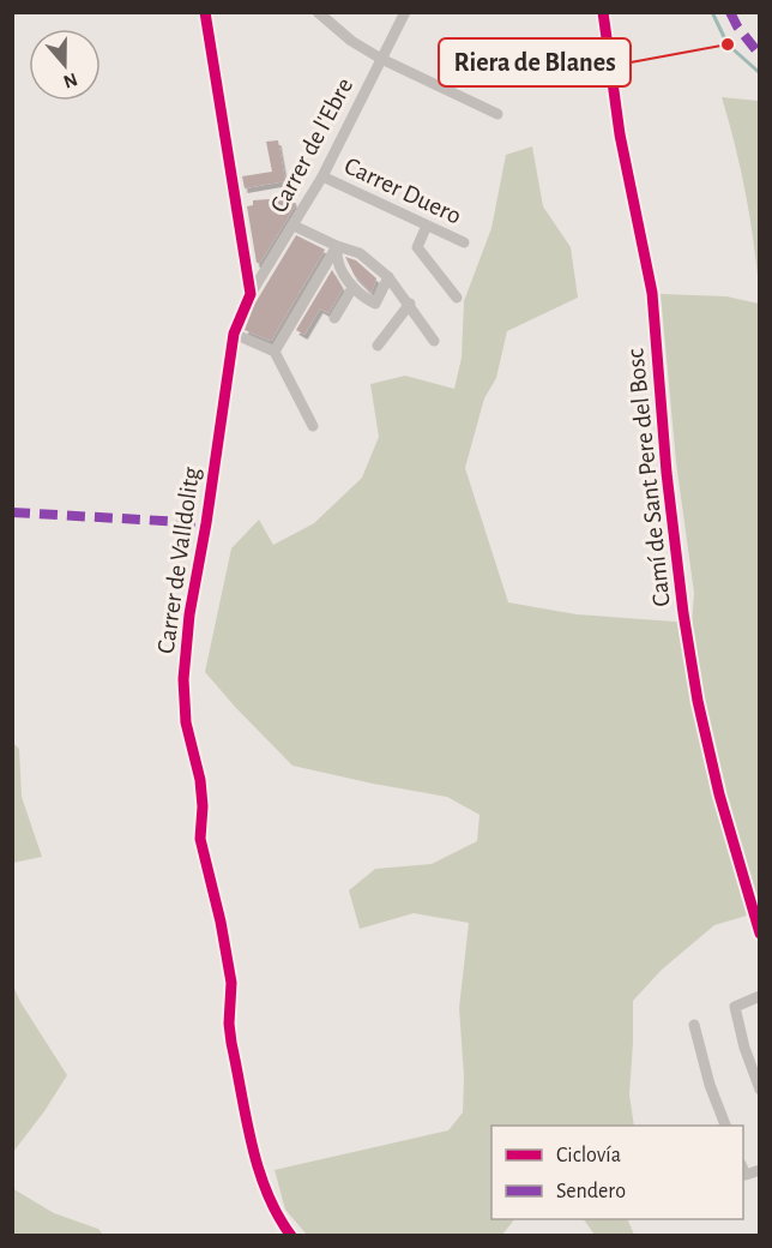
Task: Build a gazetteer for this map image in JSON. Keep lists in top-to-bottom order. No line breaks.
{"streets":{"street":["Carrer de l'Ebre","Carrer Duero","Camí de Sant Pere del Bosc","Carrer de Valldolitg"]},"crossings":[["Carrer de l'Ebre","Carrer Duero"],["Carrer de l'Ebre","Carrer de Valldolitg"]],"places":["Riera de Blanes"],"legend":["Ciclovía","Sendero"],"north":"bottom"}
